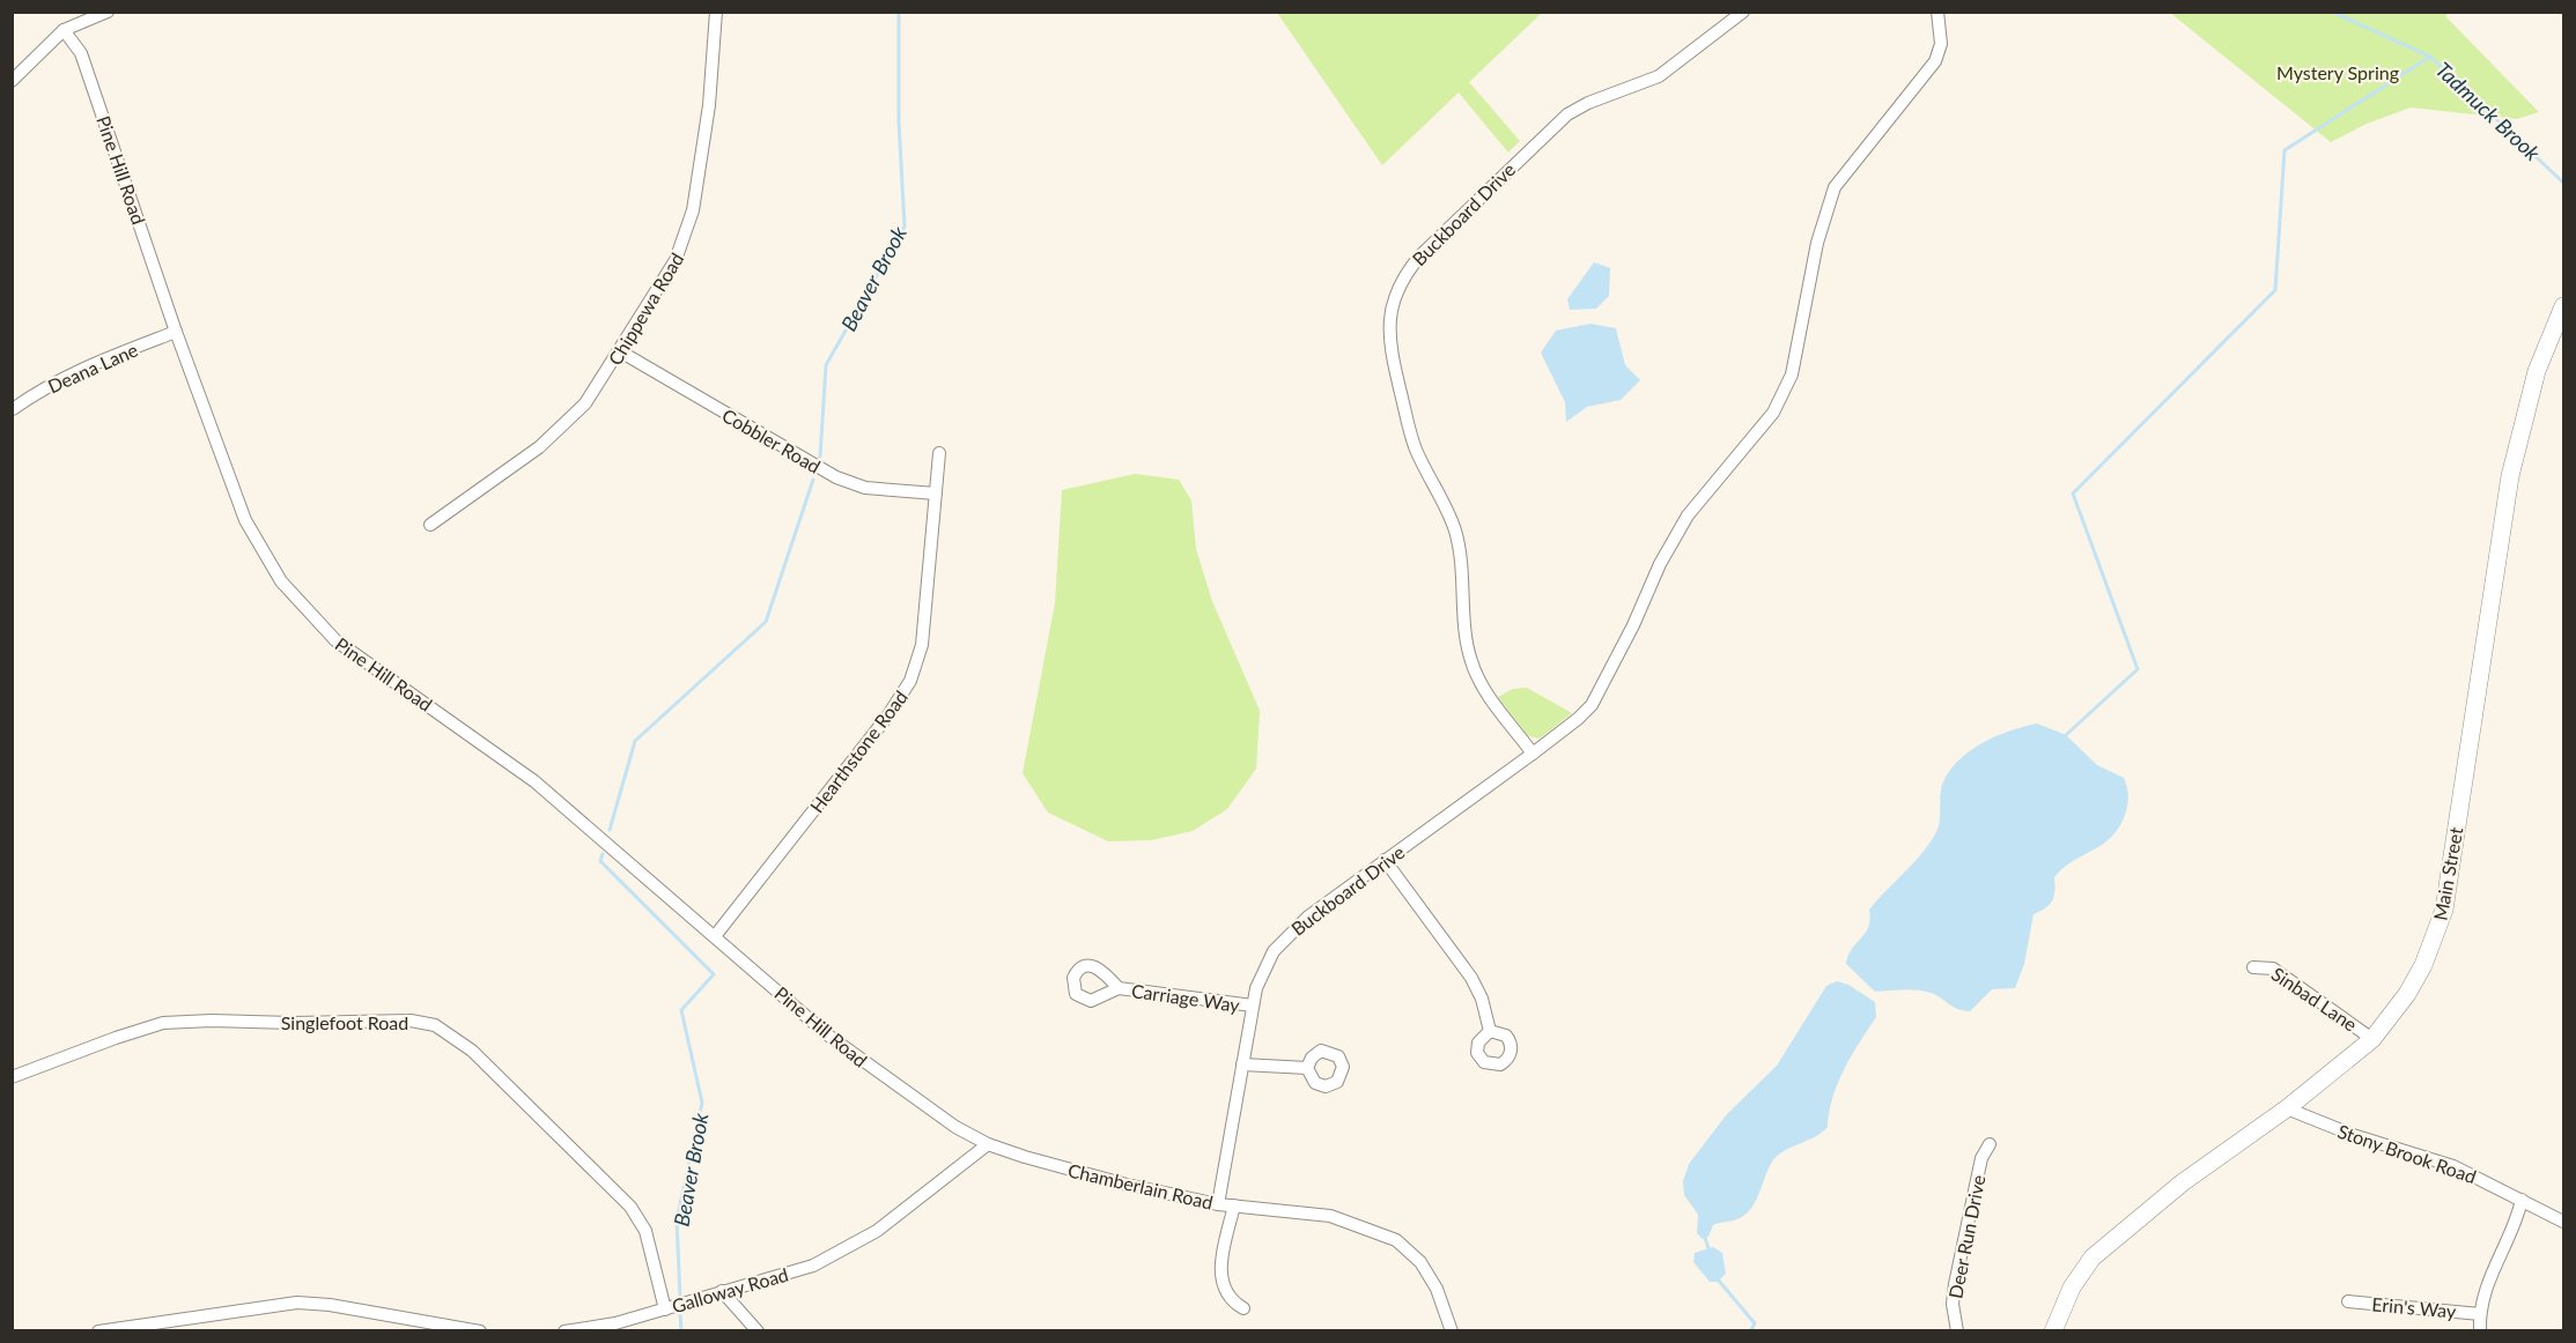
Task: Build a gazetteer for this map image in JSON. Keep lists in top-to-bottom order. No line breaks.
{"streets":{"main road":["Main Street"],"street":["Pine Hill Road","Buckboard Drive","Chippewa Road","Deana Lane","Cobbler Road","Hearthstone Road","Carriage Way","Sinbad Lane","Singlefoot Road","Stony Brook Road","Chamberlain Road","Deer Run Drive","Galloway Road","Erin's Way"]},"crossings":[["Pine Hill Road","Deana Lane"],["Pine Hill Road","Hearthstone Road"],["Pine Hill Road","Chamberlain Road"],["Pine Hill Road","Galloway Road"],["Buckboard Drive","Carriage Way"],["Buckboard Drive","Chamberlain Road"],["Chippewa Road","Cobbler Road"],["Cobbler Road","Hearthstone Road"],["Main Street","Sinbad Lane"],["Main Street","Stony Brook Road"],["Singlefoot Road","Galloway Road"],["Chamberlain Road","Galloway Road"]],"water":["Tadmuck Brook","Beaver Brook"],"parks":["Mystery Spring"]}
